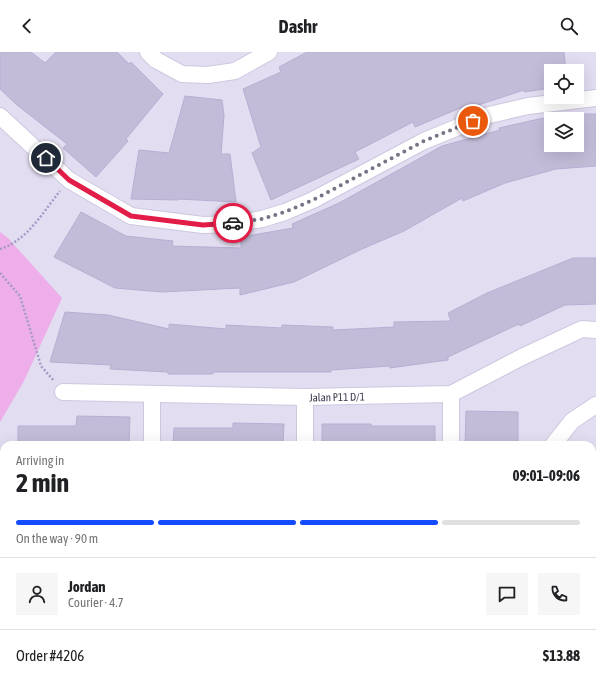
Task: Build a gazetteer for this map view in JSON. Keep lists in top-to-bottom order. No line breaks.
{"streets":{"street":["Jalan P11 D/1"]},"page":{"header":"Dashr","heading":["2 min","Arriving in","09:01–09:06"],"panel":["Jordan","Courier · 4.7","Order #4206","$13.88"],"bar":"On the way · 90 m"}}
